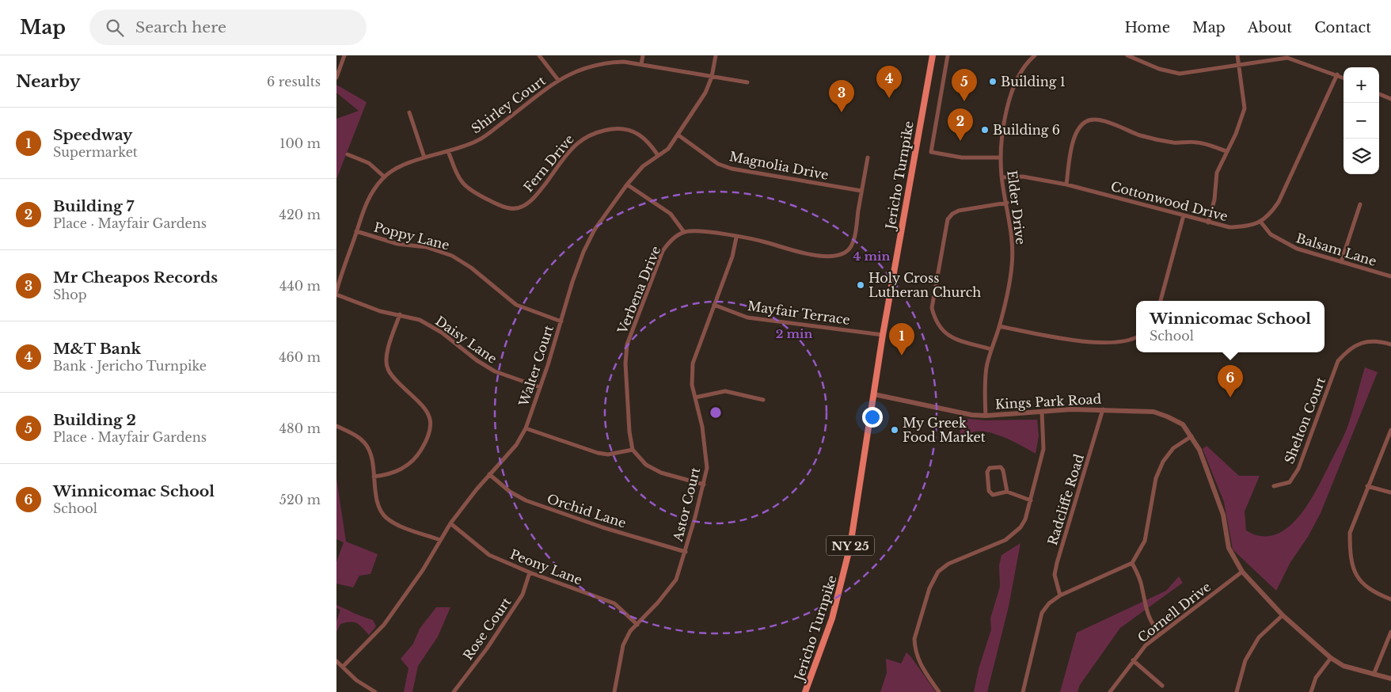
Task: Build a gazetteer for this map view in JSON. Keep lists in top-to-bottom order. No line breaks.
{"streets":{"main road":["Jericho Turnpike","NY 25"],"street":["Shirley Court","Fern Drive","Magnolia Drive","Cottonwood Drive","Elder Drive","Poppy Lane","Balsam Lane","Verbena Drive","Mayfair Terrace","Daisy Lane","Walter Court","Kings Park Road","Shelton Court","Radcliffe Road","Astor Court","Orchid Lane","Peony Lane","Cornell Drive","Rose Court"]},"crossings":[["Shirley Court","Fern Drive"],["Shirley Court","Poppy Lane"],["Shirley Court","Walter Court"],["Fern Drive","Walter Court"],["Magnolia Drive","Walter Court"],["Jericho Turnpike","Mayfair Terrace"],["Jericho Turnpike","Kings Park Road"],["Cottonwood Drive","Elder Drive"],["Cottonwood Drive","Balsam Lane"],["Elder Drive","Kings Park Road"],["Poppy Lane","Walter Court"],["Mayfair Terrace","Astor Court"],["Daisy Lane","Walter Court"],["Walter Court","Orchid Lane"],["Walter Court","Peony Lane"],["Kings Park Road","Radcliffe Road"],["Kings Park Road","Cornell Drive"],["Astor Court","Orchid Lane"],["Astor Court","Peony Lane"],["Peony Lane","Rose Court"]],"places":["Building 1","Building 6","Holy Cross Lutheran Church","My Greek Food Market"],"page":{"header":"Map","search":"Search here","nav":["Home","Map","About","Contact"],"heading":["Nearby","6 results"],"pins":["4","5","3","2","1","6"],"map_buttons":["+","−"],"list":[{"mark":"1","name":"Speedway","note":"Supermarket","value":"100 m"},{"mark":"2","name":"Building 7","note":"Place · Mayfair Gardens","value":"420 m"},{"mark":"3","name":"Mr Cheapos Records","note":"Shop","value":"440 m"},{"mark":"4","name":"M&T Bank","note":"Bank · Jericho Turnpike","value":"460 m"},{"mark":"5","name":"Building 2","note":"Place · Mayfair Gardens","value":"480 m"},{"mark":"6","name":"Winnicomac School","note":"School","value":"520 m"}],"popup":["Winnicomac School","School"]},"rings":["4 min","2 min"]}
